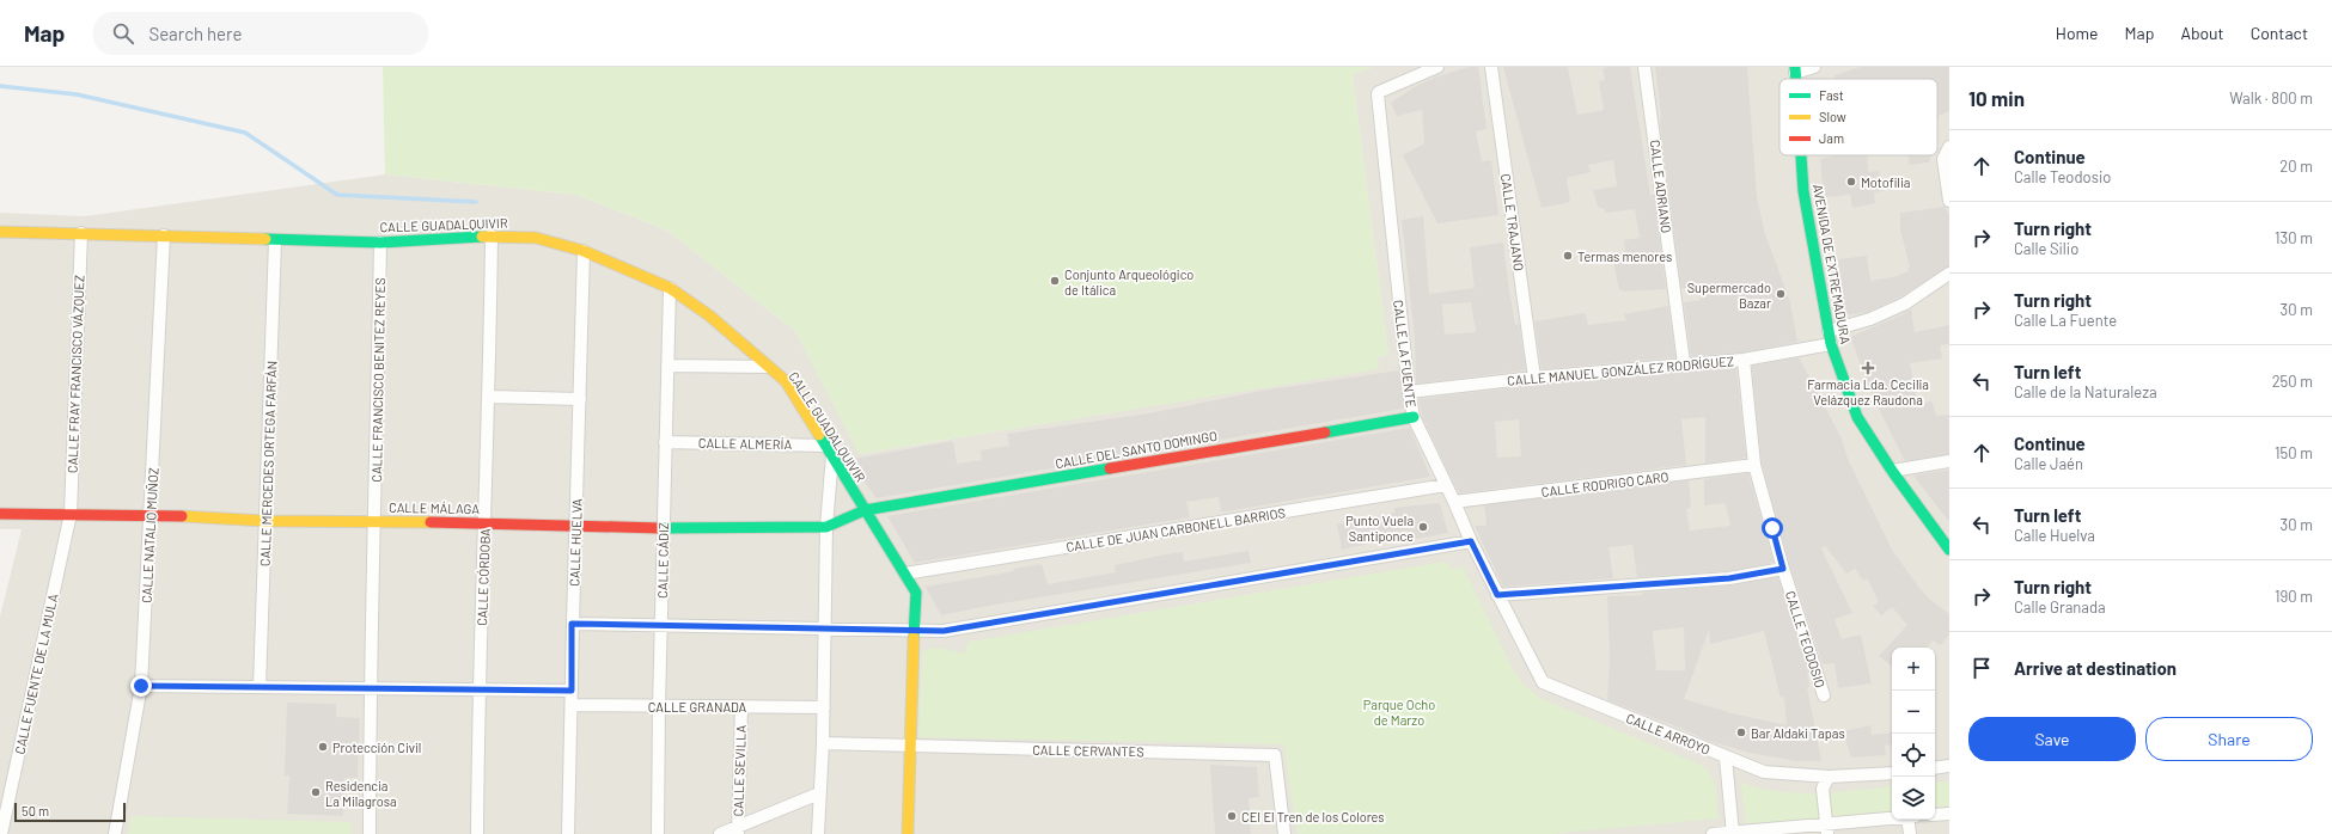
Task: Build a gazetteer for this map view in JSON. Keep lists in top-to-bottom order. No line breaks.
{"streets":{"street":["CALLE ADRIANO","CALLE TRAJANO","CALLE GUADALQUIVIR","AVENIDA DE EXTREMADURA","CALLE LA FUENTE","CALLE MANUEL GONZÁLEZ RODRÍGUEZ","CALLE FRAY FRANCISCO VÁZQUEZ","CALLE FRANCISCO BENITEZ REYES","CALLE ALMERÍA","CALLE DEL SANTO DOMINGO","CALLE MERCEDES ORTEGA FARFÁN","CALLE RODRIGO CARO","CALLE MÁLAGA","CALLE DE JUAN CARBONELL BARRIOS","CALLE NATALIO MUÑOZ","CALLE HUELVA","CALLE CÁDIZ","CALLE CÓRDOBA","CALLE TEODOSIO","CALLE FUENTE DE LA MULA","CALLE GRANADA","CALLE ARROYO","CALLE CERVANTES","CALLE SEVILLA"]},"crossings":[["CALLE ADRIANO","CALLE MANUEL GONZÁLEZ RODRÍGUEZ"],["CALLE TRAJANO","CALLE MANUEL GONZÁLEZ RODRÍGUEZ"],["CALLE GUADALQUIVIR","CALLE FRAY FRANCISCO VÁZQUEZ"],["CALLE GUADALQUIVIR","CALLE FRANCISCO BENITEZ REYES"],["CALLE GUADALQUIVIR","CALLE ALMERÍA"],["CALLE GUADALQUIVIR","CALLE DEL SANTO DOMINGO"],["CALLE GUADALQUIVIR","CALLE MERCEDES ORTEGA FARFÁN"],["CALLE GUADALQUIVIR","CALLE MÁLAGA"],["CALLE GUADALQUIVIR","CALLE DE JUAN CARBONELL BARRIOS"],["CALLE GUADALQUIVIR","CALLE NATALIO MUÑOZ"],["CALLE GUADALQUIVIR","CALLE HUELVA"],["CALLE GUADALQUIVIR","CALLE CÁDIZ"],["CALLE GUADALQUIVIR","CALLE CÓRDOBA"],["CALLE GUADALQUIVIR","CALLE CERVANTES"],["AVENIDA DE EXTREMADURA","CALLE MANUEL GONZÁLEZ RODRÍGUEZ"],["CALLE LA FUENTE","CALLE MANUEL GONZÁLEZ RODRÍGUEZ"],["CALLE LA FUENTE","CALLE DEL SANTO DOMINGO"],["CALLE LA FUENTE","CALLE RODRIGO CARO"],["CALLE LA FUENTE","CALLE DE JUAN CARBONELL BARRIOS"],["CALLE LA FUENTE","CALLE ARROYO"],["CALLE MANUEL GONZÁLEZ RODRÍGUEZ","CALLE TEODOSIO"],["CALLE FRAY FRANCISCO VÁZQUEZ","CALLE MÁLAGA"],["CALLE FRAY FRANCISCO VÁZQUEZ","CALLE FUENTE DE LA MULA"],["CALLE FRANCISCO BENITEZ REYES","CALLE MÁLAGA"],["CALLE ALMERÍA","CALLE CÁDIZ"],["CALLE DEL SANTO DOMINGO","CALLE MÁLAGA"],["CALLE MERCEDES ORTEGA FARFÁN","CALLE MÁLAGA"],["CALLE RODRIGO CARO","CALLE TEODOSIO"],["CALLE MÁLAGA","CALLE NATALIO MUÑOZ"],["CALLE MÁLAGA","CALLE HUELVA"],["CALLE MÁLAGA","CALLE CÁDIZ"],["CALLE MÁLAGA","CALLE CÓRDOBA"],["CALLE MÁLAGA","CALLE FUENTE DE LA MULA"],["CALLE HUELVA","CALLE GRANADA"],["CALLE CÁDIZ","CALLE GRANADA"],["CALLE GRANADA","CALLE SEVILLA"]],"parks":["Parque Ocho de Marzo"],"places":{"other":["Motofilia","Termas menores","Conjunto Arqueológico de Itálica","Supermercado Bazar","Punto Vuela Santiponce","Bar Aldaki Tapas","Protección Civil","Residencia La Milagrosa","CEI El Tren de los Colores"],"health":["Farmacia Lda. Cecilia Velázquez Raudona"]},"legend":["Fast","Slow","Jam"],"scale_bar":"50 m","page":{"header":"Map","search":"Search here","nav":["Home","Map","About","Contact"],"heading":["10 min","Walk · 800 m"],"list":[["Continue","Calle Teodosio","20 m"],["Turn right","Calle Silio","130 m"],["Turn right","Calle La Fuente","30 m"],["Turn left","Calle de la Naturaleza","250 m"],["Continue","Calle Jaén","150 m"],["Turn left","Calle Huelva","30 m"],["Turn right","Calle Granada","190 m"],"Arrive at destination"],"map_buttons":["+","−"],"buttons":["Save","Share"],"scale":"50 m"}}
